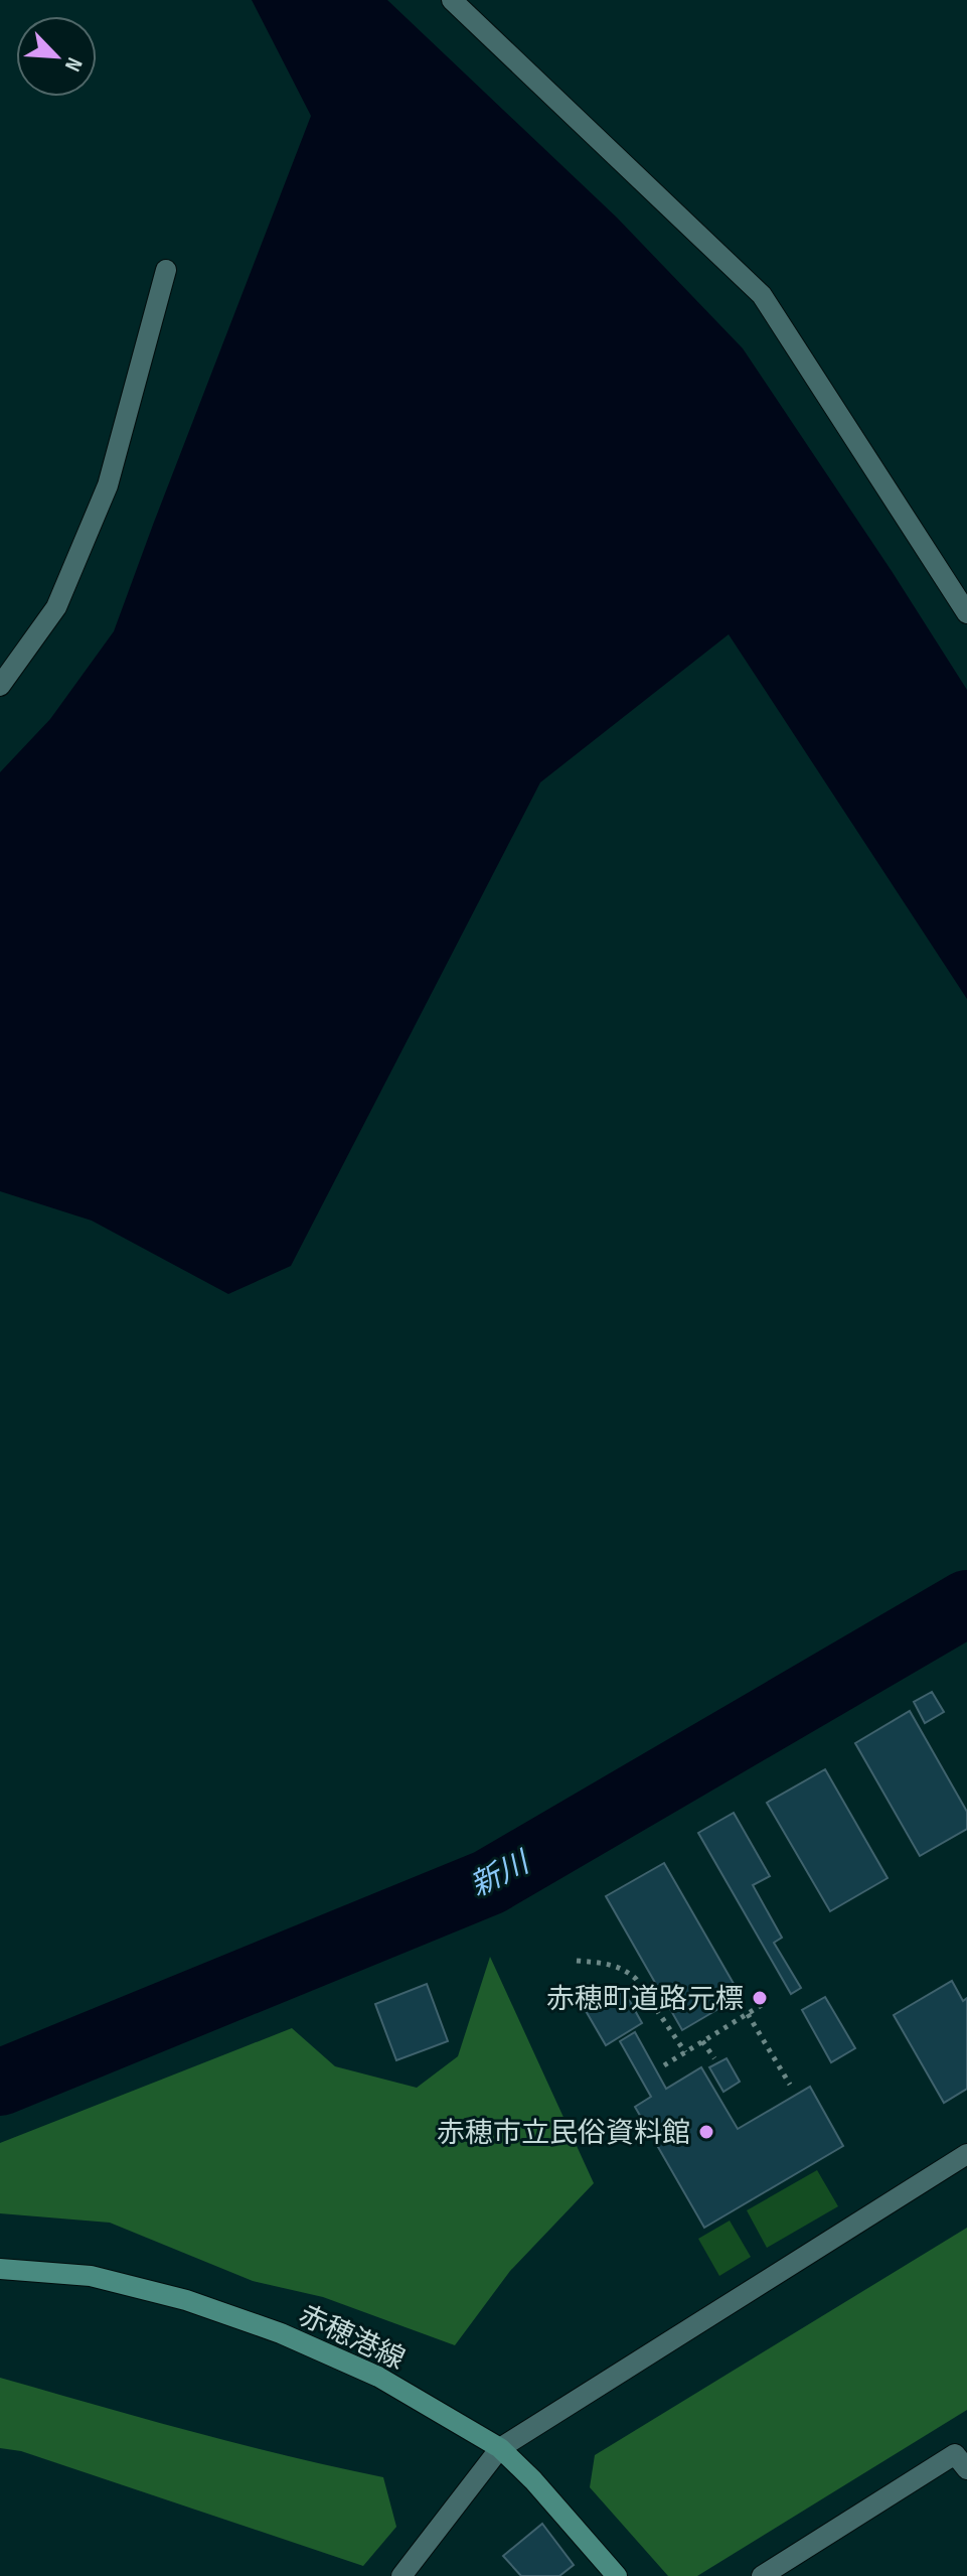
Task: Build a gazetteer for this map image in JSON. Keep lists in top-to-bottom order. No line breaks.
{"streets":{"main road":["赤穂港線"]},"water":["新川"],"places":["赤穂町道路元標","赤穂市立民俗資料館"],"north":"bottom right"}
